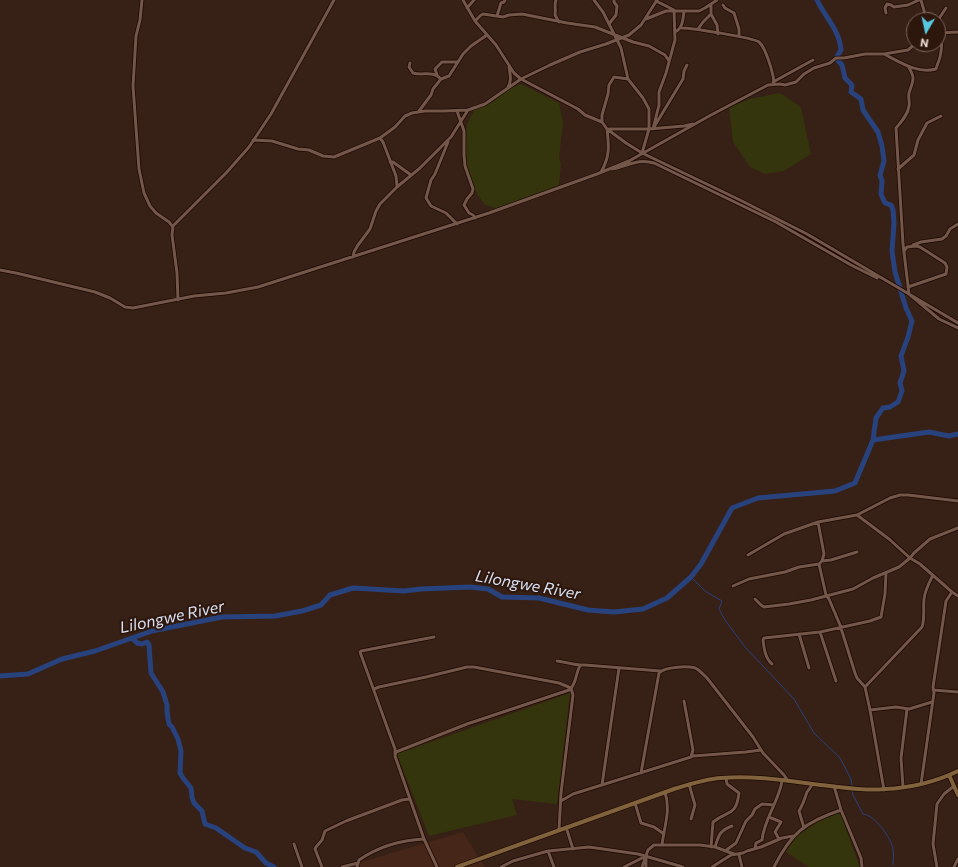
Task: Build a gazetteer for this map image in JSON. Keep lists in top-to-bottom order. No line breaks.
{"water":["Lilongwe River"],"north":"bottom"}
